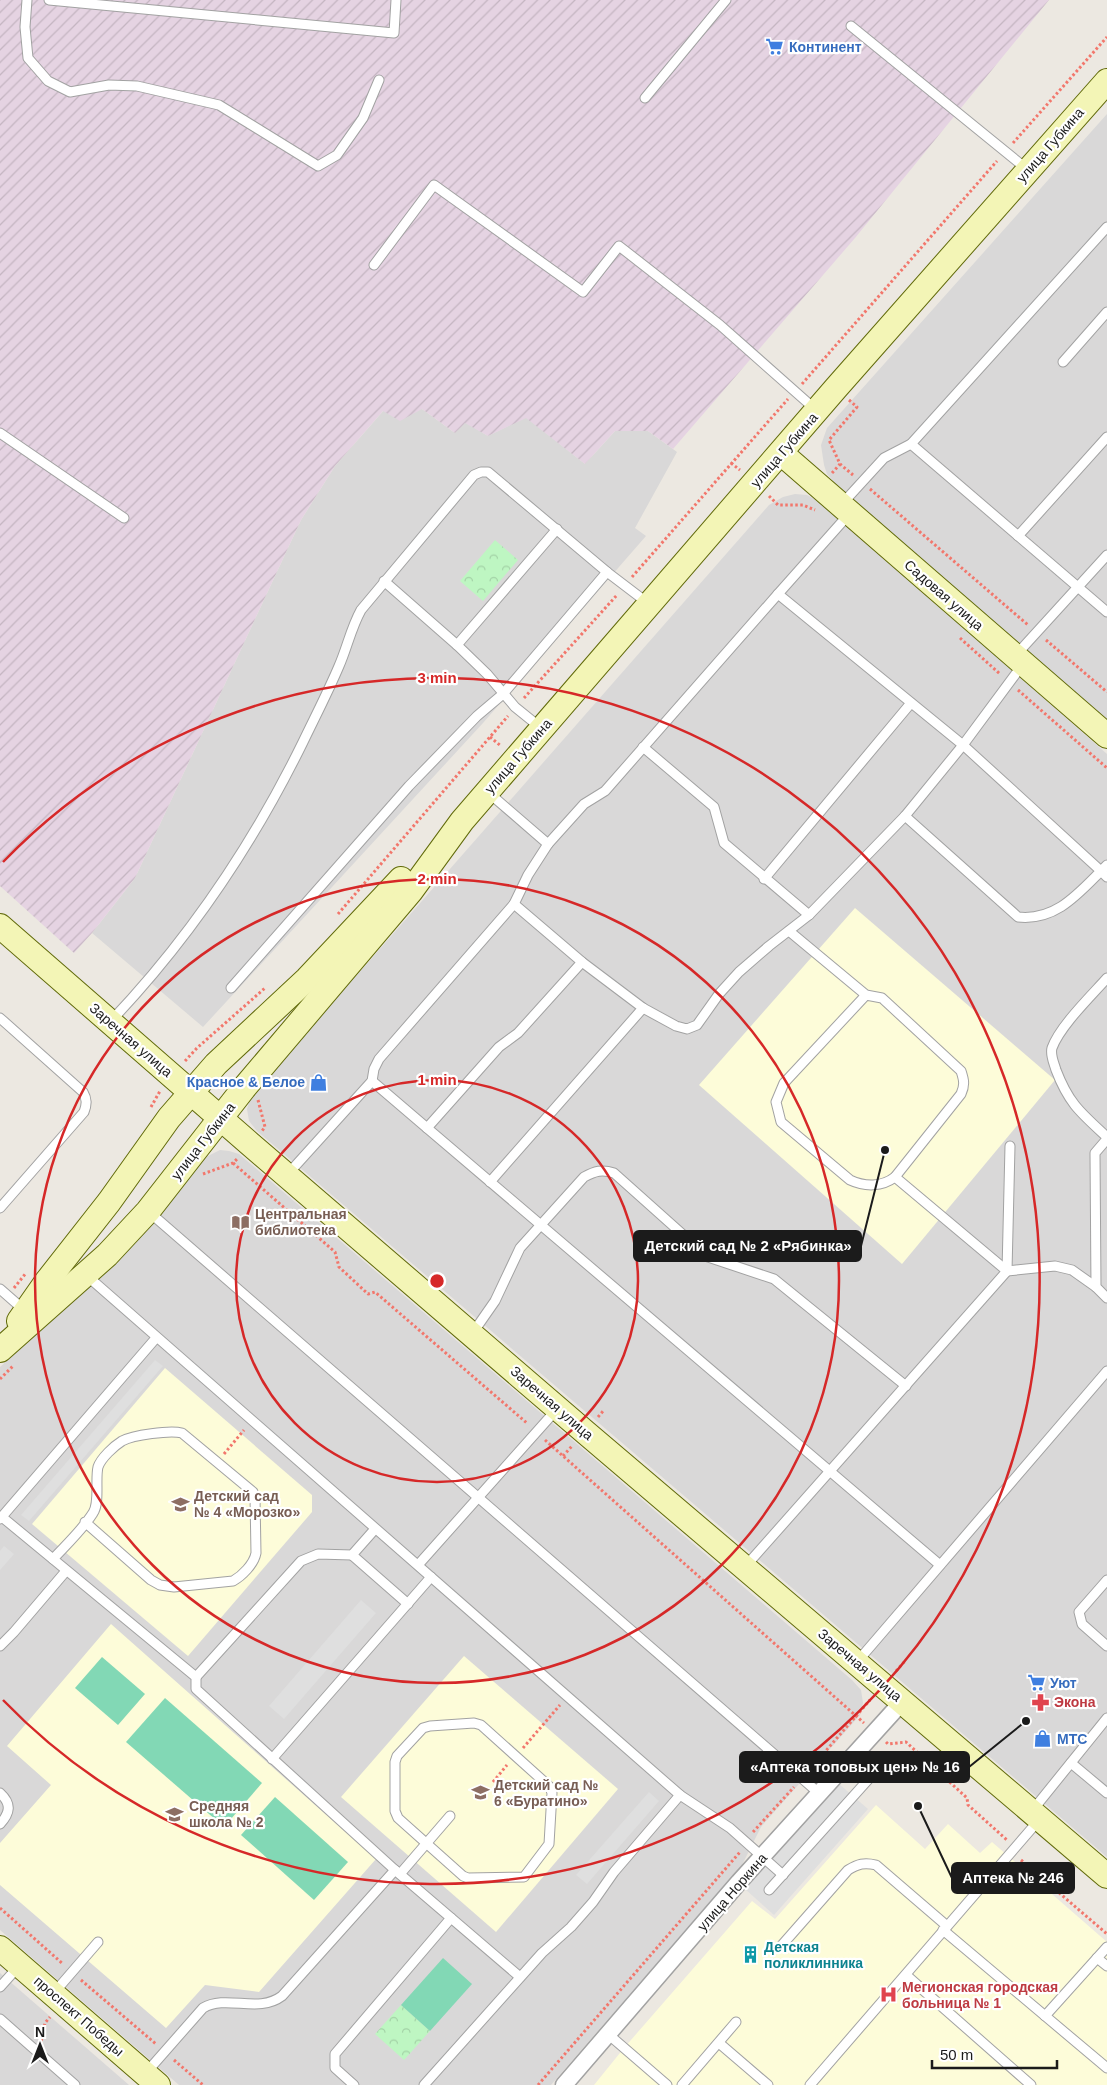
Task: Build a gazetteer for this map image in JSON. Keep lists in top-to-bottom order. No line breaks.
{"streets":{"main road":["улица Губкина","Садовая улица","Заречная улица","проспект Победы"],"street":["улица Норкина"]},"crossings":[["улица Губкина","Садовая улица"],["улица Губкина","Заречная улица"],["Заречная улица","улица Норкина"]],"places":{"supermarket":["Континент","Уют"],"shop":["Красное & Белое","МТС"],"other":["Детский сад № 2 «Рябинка»","«Аптека топовых цен» № 16","Аптека № 246"],"library":["Центральная библиотека"],"school or university":["Детский сад № 4 «Морозко»","Детский сад № 6 «Буратино»","Средняя школа № 2"],"pharmacy":["Экона"],"building":["Детская поликлинника"],"hospital":["Мегионская городская больница № 1"]},"scale_bar":"50 m","north":"top","rings":["3 min","2 min","1 min"]}
